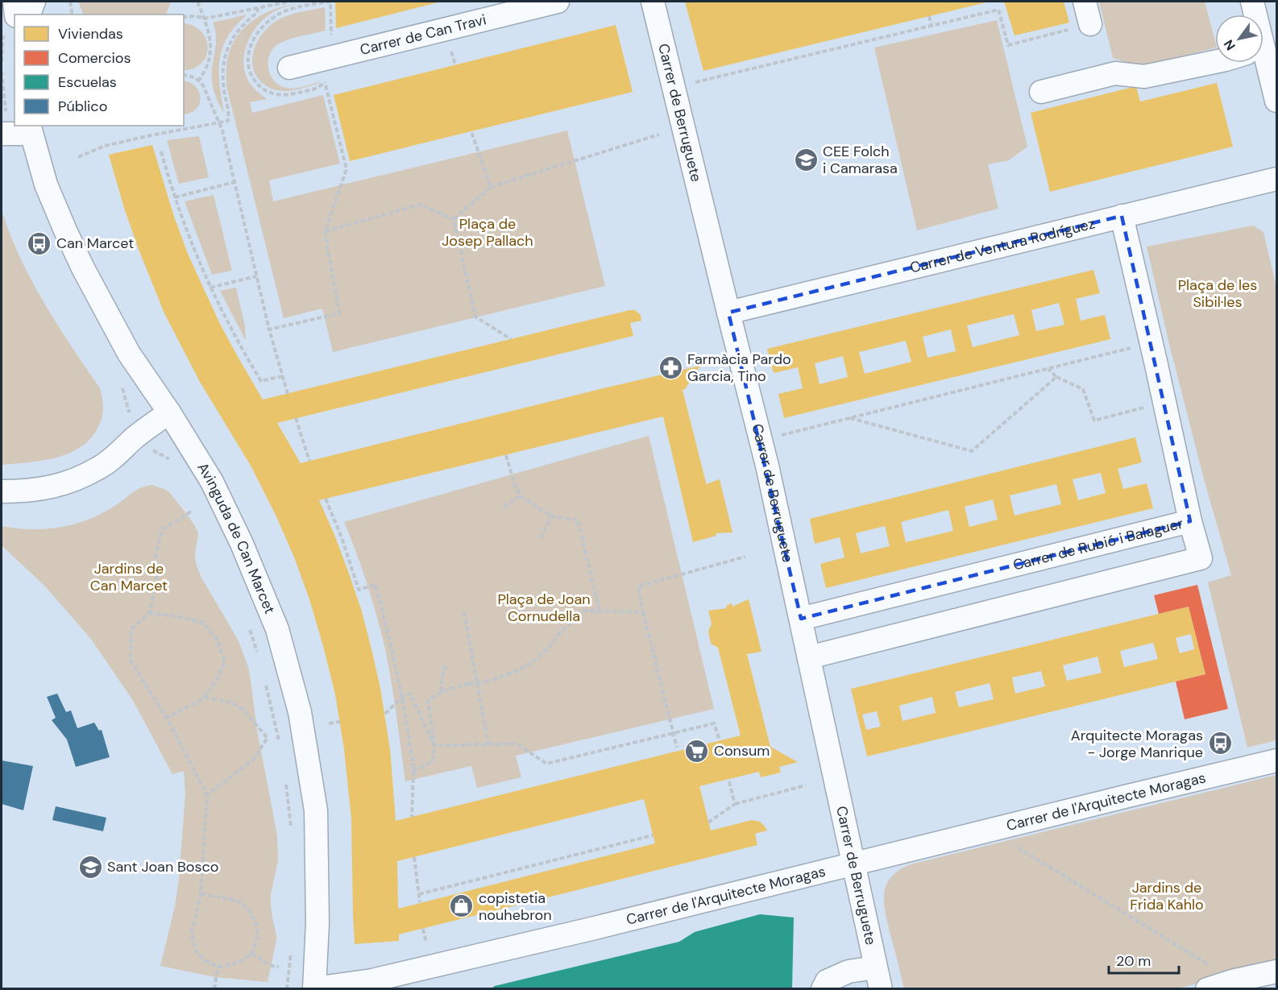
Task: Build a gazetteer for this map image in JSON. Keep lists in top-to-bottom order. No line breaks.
{"streets":{"street":["Carrer de Can Travi","Carrer de Berruguete","Carrer de Ventura Rodríguez","Avinguda de Can Marcet","Carrer de Rubió i Balaguer","Carrer de l'Arquitecte Moragas"]},"crossings":[["Carrer de Berruguete","Carrer de Ventura Rodríguez"],["Carrer de Berruguete","Carrer de Rubió i Balaguer"],["Carrer de Berruguete","Carrer de l'Arquitecte Moragas"],["Avinguda de Can Marcet","Carrer de l'Arquitecte Moragas"]],"parks":["Plaça de Josep Pallach","Plaça de les Sibil·les","Jardins de Can Marcet","Plaça de Joan Cornudella","Jardins de Frida Kahlo"],"places":{"school or university":["CEE Folch i Camarasa","Sant Joan Bosco"],"bus stop":["Can Marcet","Arquitecte Moragas - Jorge Manrique"],"pharmacy":["Farmàcia Pardo Garcia, Tino"],"supermarket":["Consum"],"shop":["copistetia nouhebron"]},"legend":["Viviendas","Comercios","Escuelas","Público"],"scale_bar":"20 m","north":"bottom left"}
